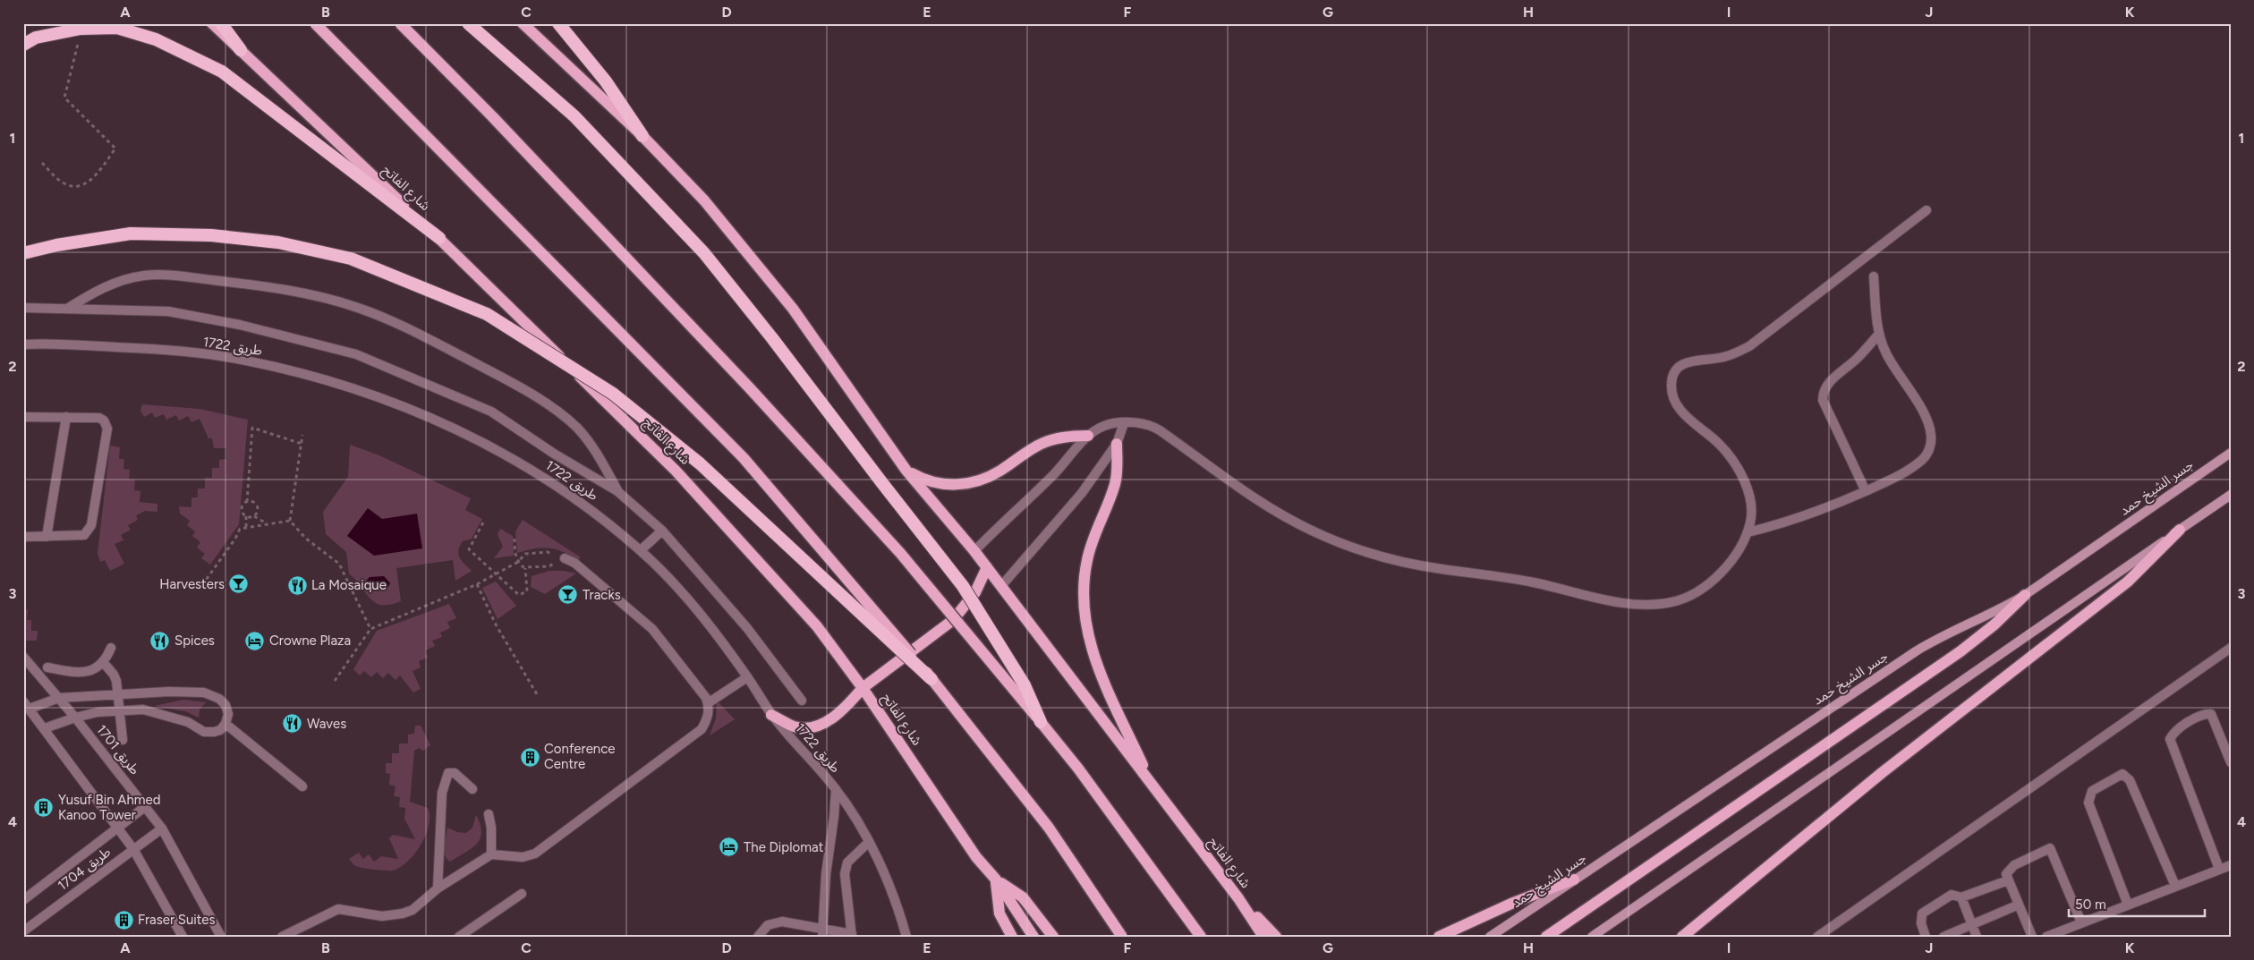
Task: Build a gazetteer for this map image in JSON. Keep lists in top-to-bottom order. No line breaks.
{"streets":{"main road":["شارع الفاتح","جسر الشيخ حمد"],"street":["طريق 1722","طريق 1701","طريق 1704"]},"crossings":[["طريق 1701","طريق 1704"]],"places":{"bar":["Harvesters","Tracks"],"restaurant":["La Mosaique","Spices","Waves"],"hotel":["Crowne Plaza","The Diplomat"],"building":["Conference Centre","Yusuf Bin Ahmed Kanoo Tower","Fraser Suites"]},"scale_bar":"50 m","grid":{"columns":["A","B","C","D","E","F","G","H","I","J","K"],"rows":["1","2","3","4"]}}
